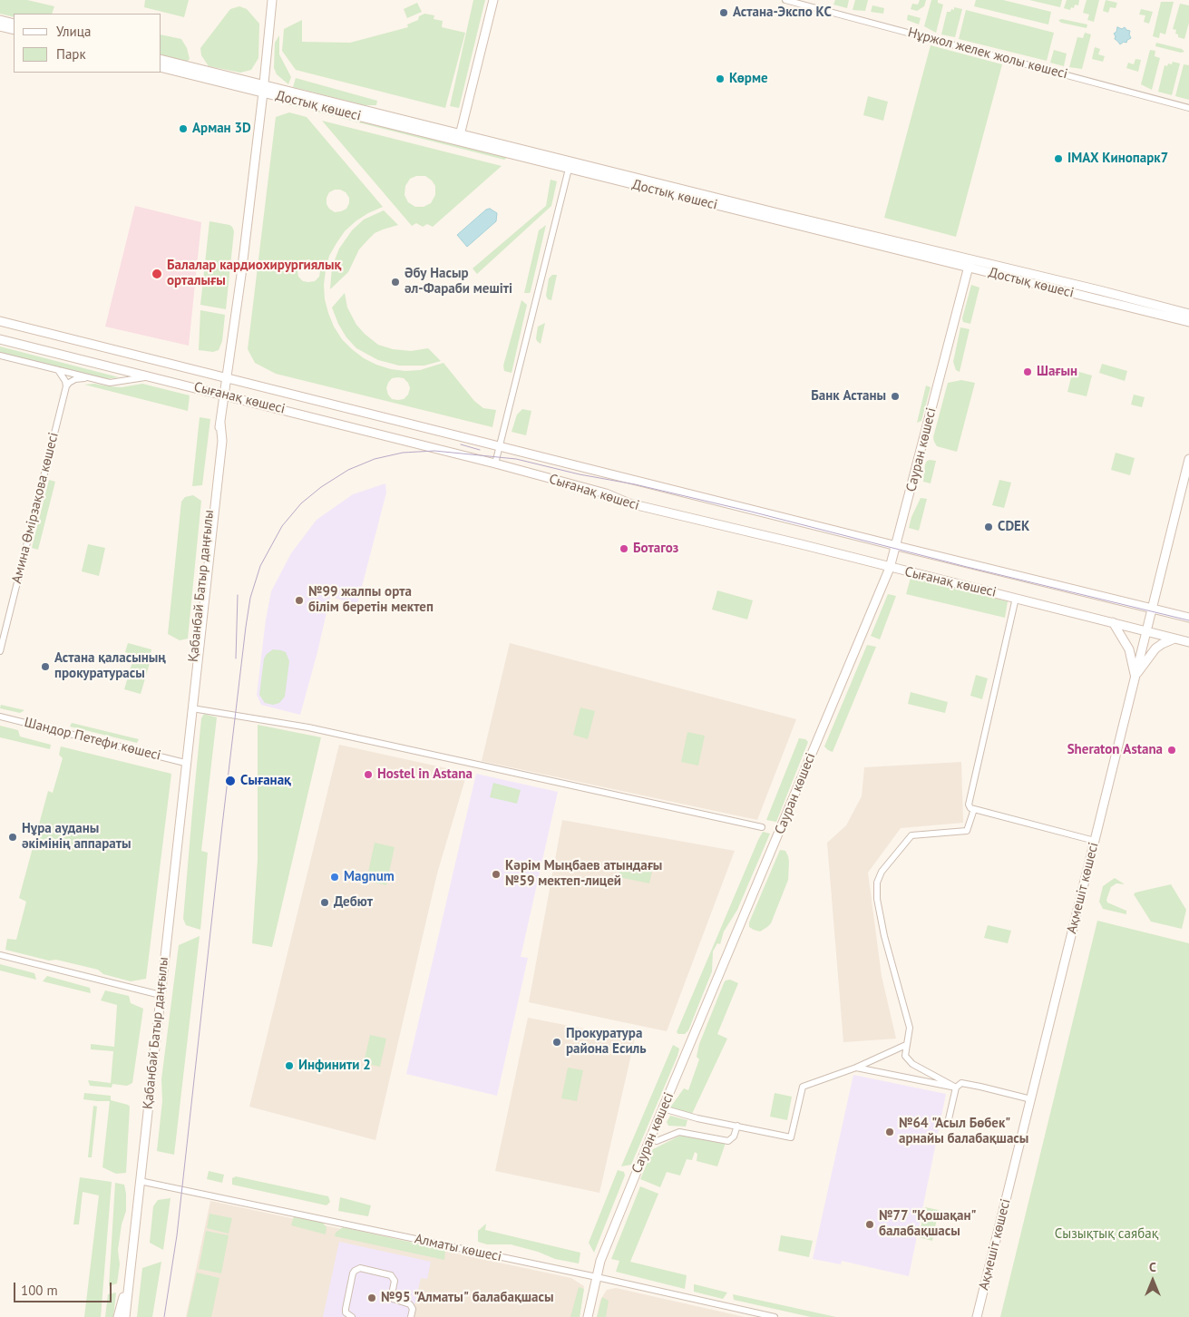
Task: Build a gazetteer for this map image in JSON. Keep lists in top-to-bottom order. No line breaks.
{"streets":{"main road":["Достық көшесі","Сығанақ көшесі","Сауран көшесі","Қабанбай Батыр даңғылы","Ақмешіт көшесі"],"street":["Нұржол желек жолы көшесі","Амина Өмірзақова көшесі","Шандор Петефи көшесі","Алматы көшесі"]},"crossings":[["Достық көшесі","Сауран көшесі"],["Достық көшесі","Қабанбай Батыр даңғылы"],["Сығанақ көшесі","Сауран көшесі"],["Сығанақ көшесі","Қабанбай Батыр даңғылы"],["Сығанақ көшесі","Ақмешіт көшесі"],["Сауран көшесі","Алматы көшесі"],["Қабанбай Батыр даңғылы","Шандор Петефи көшесі"],["Қабанбай Батыр даңғылы","Алматы көшесі"]],"parks":["Сызықтық саябақ"],"places":["Астана-Экспо КС","Көрме","Арман 3D","IMAX Кинопарк7","Балалар кардиохирургиялық орталығы","Әбу Насыр әл-Фараби мешіті","Шағын","Банк Астаны","CDEK","Ботагоз","№99 жалпы орта білім беретін мектеп","Астана қаласының прокуратурасы","Sheraton Astana","Hostel in Astana","Сығанақ","Нұра ауданы әкімінің аппараты","Кәрім Мыңбаев атындағы №59 мектеп-лицей","Magnum","Дебют","Прокуратура района Есиль","Инфинити 2","№64 \"Асыл Бөбек\" арнайы балабақшасы","№77 \"Қошақан\" балабақшасы","№95 \"Алматы\" балабақшасы"],"legend":["Улица","Парк"],"scale_bar":"100 m","north":"top"}
